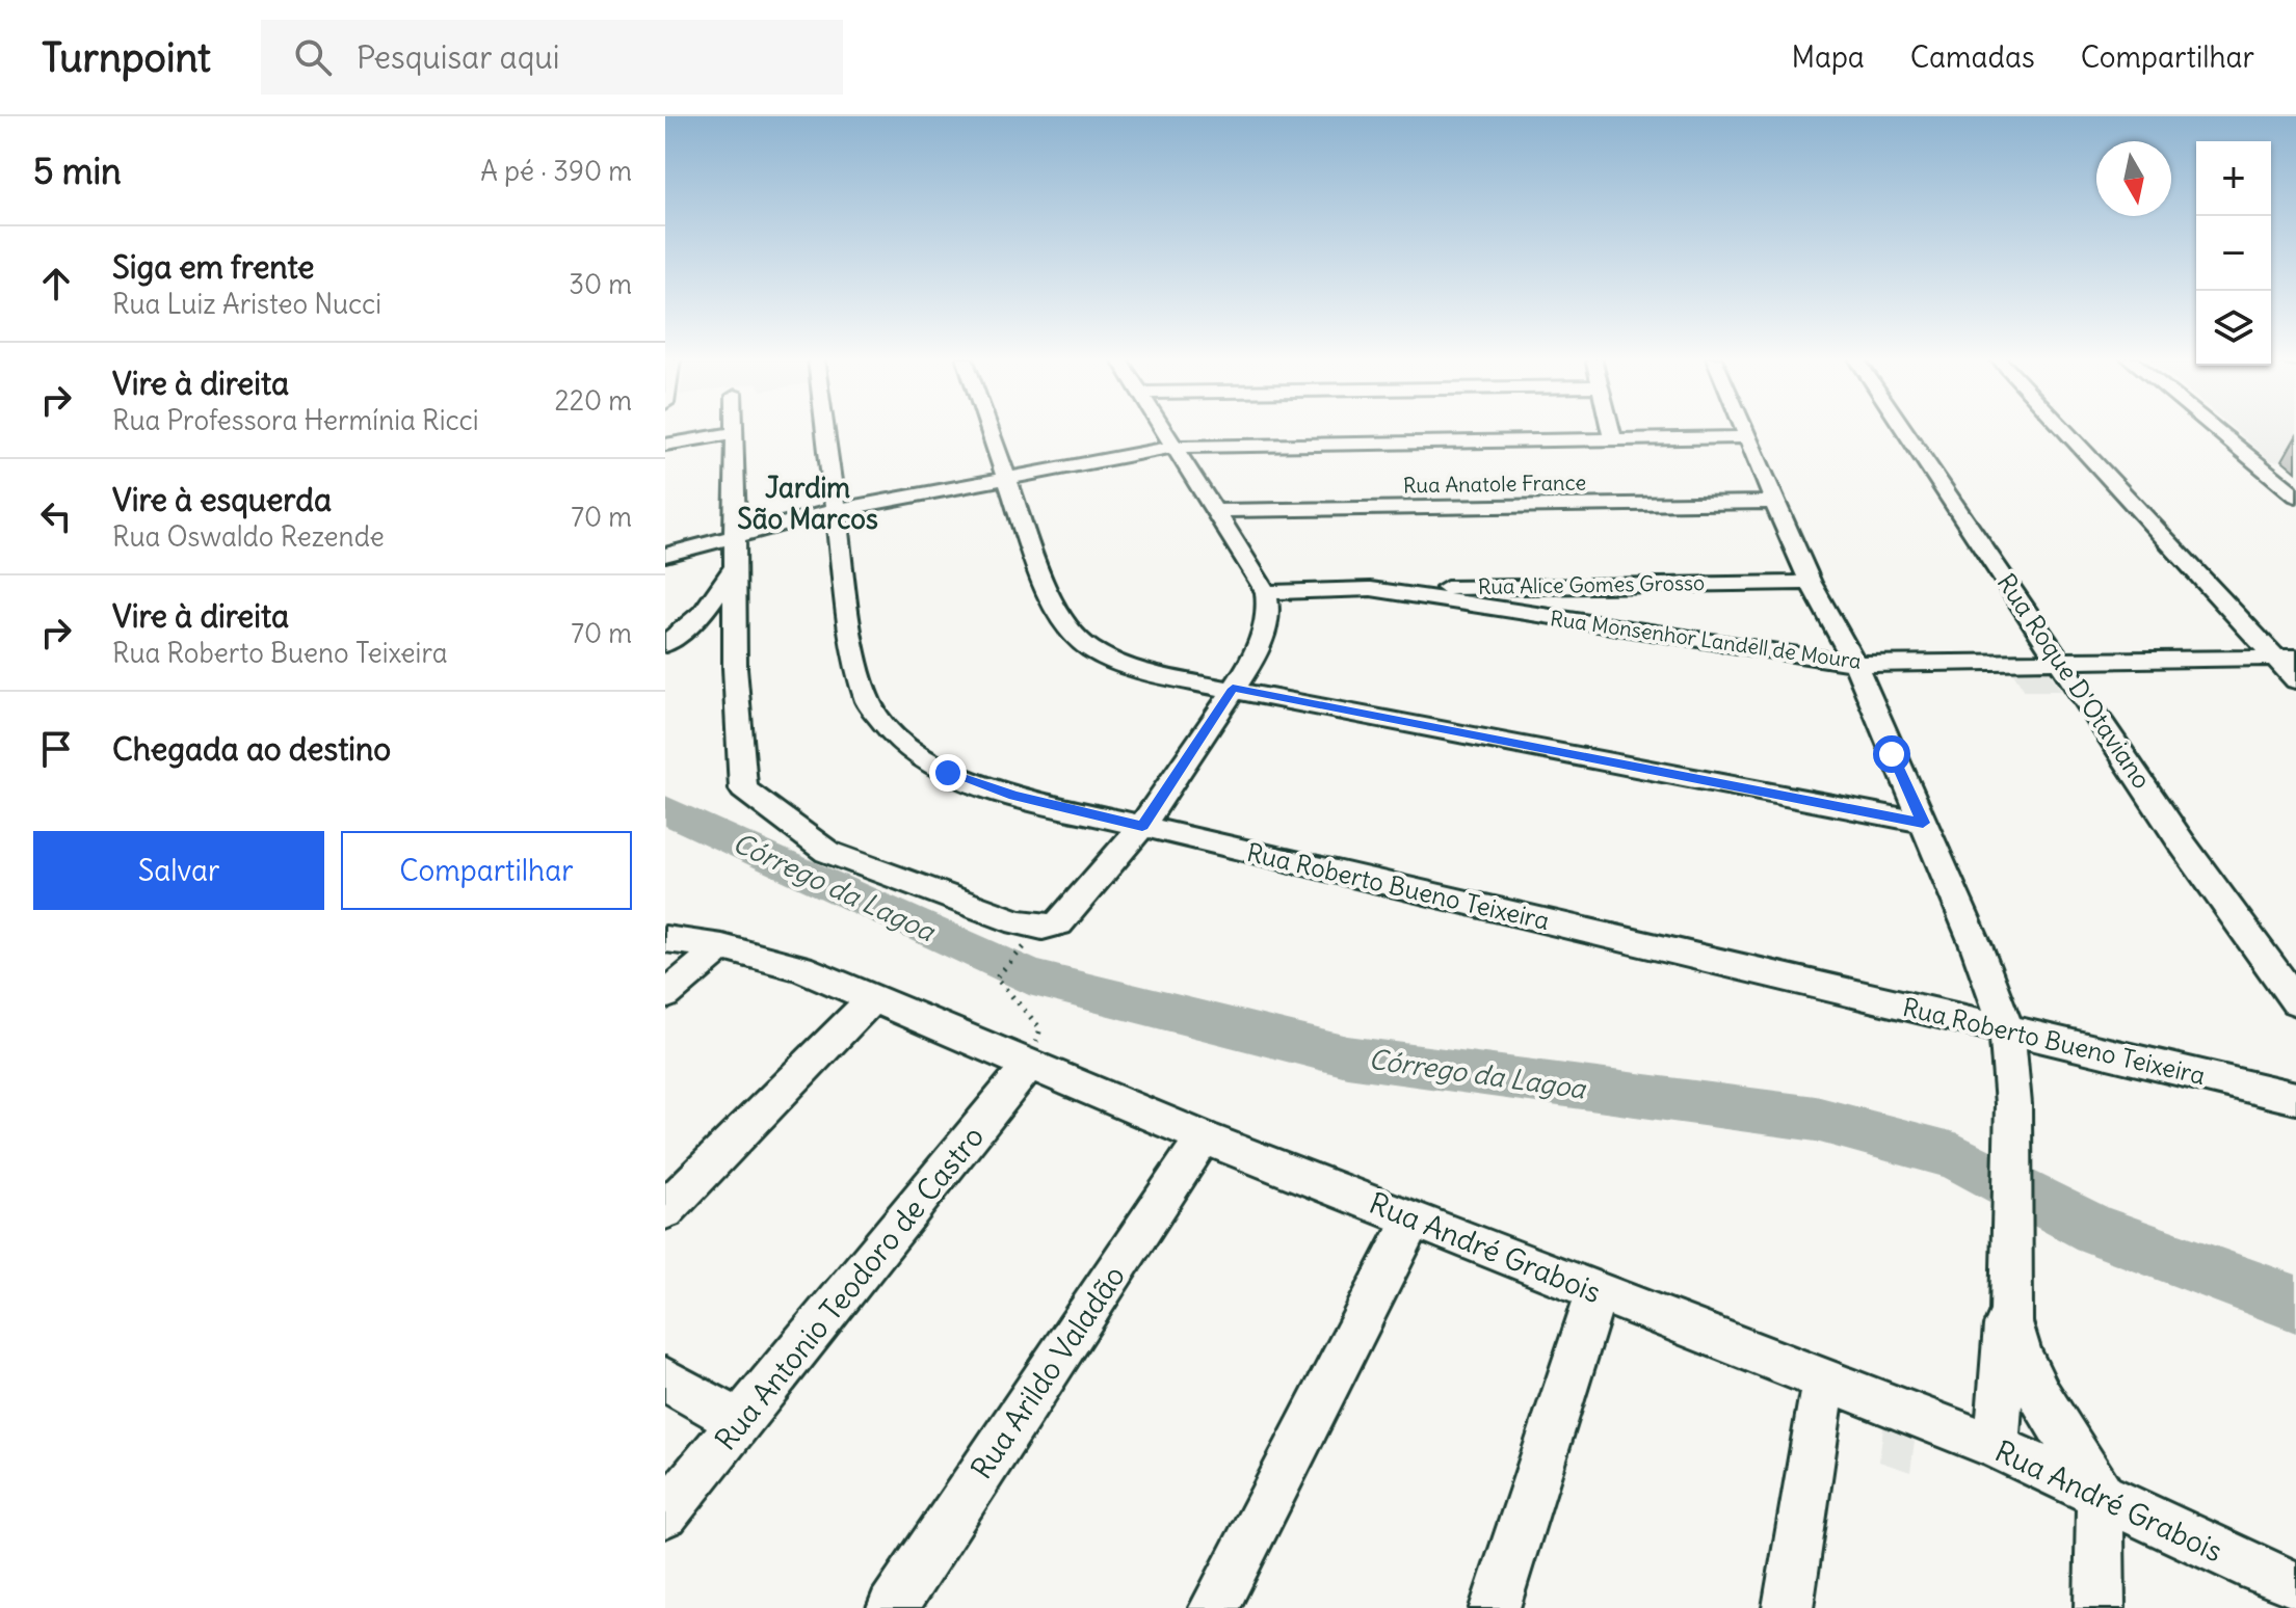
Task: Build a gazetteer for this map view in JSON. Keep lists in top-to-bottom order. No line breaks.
{"streets":{"street":["Rua Anatole France","Rua Alice Gomes Grosso","Rua Monsenhor Landell de Moura","Rua Roque D'Otaviano","Rua Roberto Bueno Teixeira","Rua André Grabois","Rua Antonio Teodoro de Castro","Rua Arildo Valadão"]},"crossings":[["Rua Alice Gomes Grosso","Rua Monsenhor Landell de Moura"],["Rua Monsenhor Landell de Moura","Rua Roque D'Otaviano"],["Rua André Grabois","Rua Antonio Teodoro de Castro"],["Rua André Grabois","Rua Arildo Valadão"]],"districts":["Jardim São Marcos"],"water":["Córrego da Lagoa"],"north":"bottom","page":{"header":"Turnpoint","search":"Pesquisar aqui","nav":["Mapa","Camadas","Compartilhar"],"heading":["5 min","A pé · 390 m"],"map_buttons":["+","−"],"list":[["Siga em frente","Rua Luiz Aristeo Nucci","30 m"],["Vire à direita","Rua Professora Hermínia Ricci","220 m"],["Vire à esquerda","Rua Oswaldo Rezende","70 m"],["Vire à direita","Rua Roberto Bueno Teixeira","70 m"],"Chegada ao destino"],"buttons":["Salvar","Compartilhar"]}}
